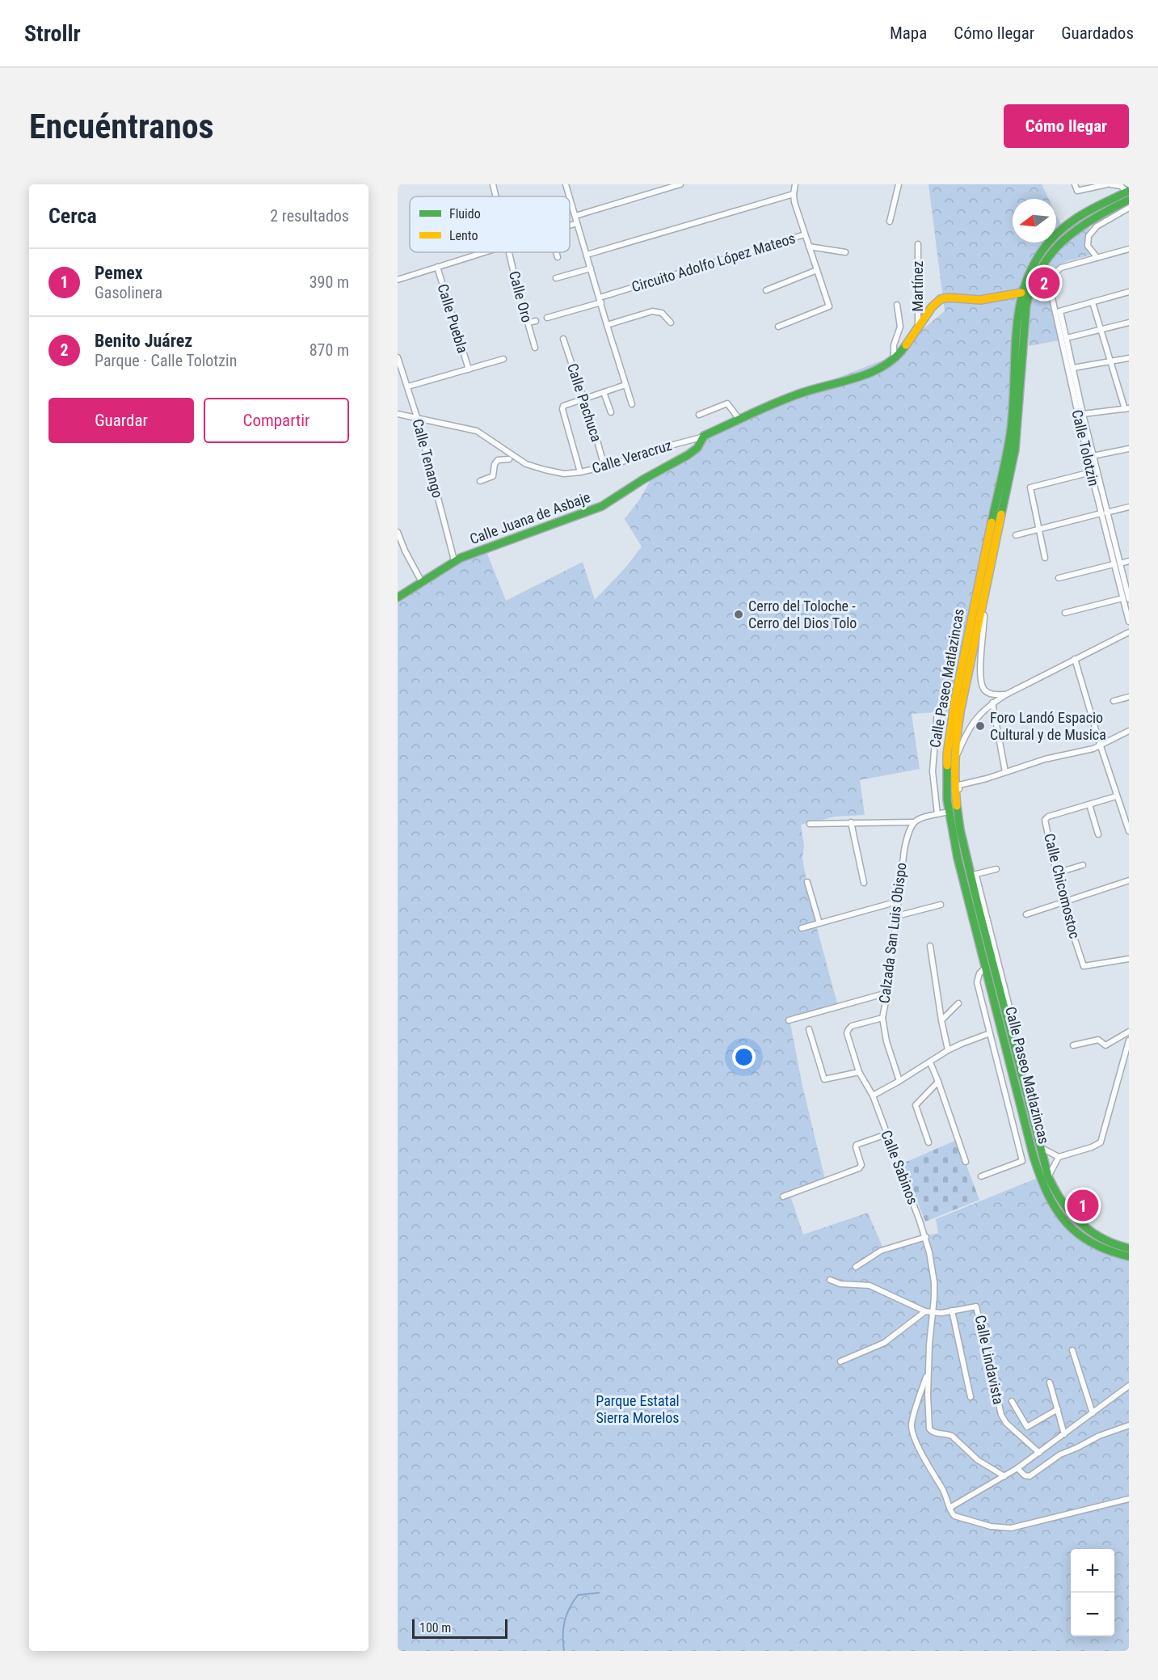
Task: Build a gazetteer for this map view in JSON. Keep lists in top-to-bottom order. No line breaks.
{"streets":{"main road":["Calle Juana de Asbaje","Calle Paseo Matlazincas"],"street":["Circuito Adolfo López Mateos","Martínez","Calle Oro","Calle Puebla","Calle Pachuca","Calle Tolotzin","Calle Veracruz","Calle Tenango","Calle Chicomostoc","Calzada San Luis Obispo","Calle Sabinos","Calle Lindavista"]},"crossings":[["Martínez","Calle Juana de Asbaje"],["Calle Puebla","Calle Tenango"],["Calle Pachuca","Calle Veracruz"],["Calle Veracruz","Calle Tenango"],["Calle Veracruz","Calle Juana de Asbaje"],["Calle Tenango","Calle Juana de Asbaje"],["Calle Juana de Asbaje","Calle Paseo Matlazincas"],["Calzada San Luis Obispo","Calle Sabinos"]],"parks":["Parque Estatal Sierra Morelos"],"places":["Cerro del Toloche - Cerro del Dios Tolo","Foro Landó Espacio Cultural y de Musica"],"legend":["Fluido","Lento"],"scale_bar":"100 m","north":"left","page":{"header":"Strollr","nav":["Mapa","Cómo llegar","Guardados"],"buttons":["Cómo llegar",["Guardar","Compartir"]],"title":"Encuéntranos","heading":["Cerca","2 resultados"],"list":[{"mark":"1","name":"Pemex","note":"Gasolinera","value":"390 m"},{"mark":"2","name":"Benito Juárez","note":"Parque · Calle Tolotzin","value":"870 m"}],"pins":["2","1"],"map_buttons":["+","−"],"scale":"100 m"}}
